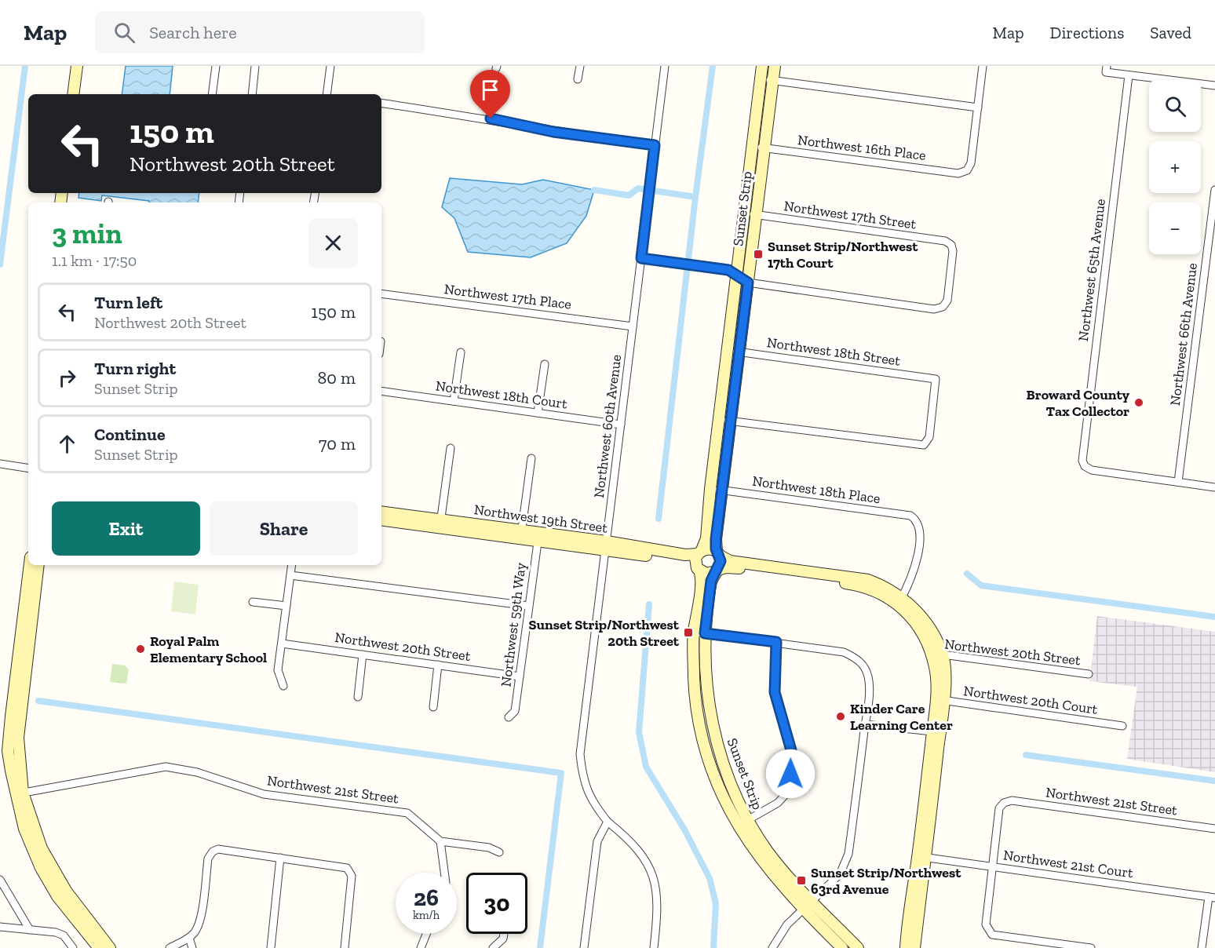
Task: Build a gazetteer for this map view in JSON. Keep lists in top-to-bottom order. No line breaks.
{"streets":{"street":["Northwest 16th Place","Sunset Strip","Northwest 17th Street","Northwest 65th Avenue","Northwest 17th Place","Northwest 66th Avenue","Northwest 18th Street","Northwest 18th Court","Northwest 60th Avenue","Northwest 18th Place","Northwest 19th Street","Northwest 59th Way","Northwest 20th Street","Northwest 20th Court","Northwest 21st Street","Northwest 21st Court"]},"crossings":[["Northwest 16th Place","Sunset Strip"],["Sunset Strip","Northwest 17th Street"],["Sunset Strip","Northwest 18th Street"],["Sunset Strip","Northwest 18th Place"],["Sunset Strip","Northwest 19th Street"],["Northwest 65th Avenue","Northwest 66th Avenue"],["Northwest 17th Place","Northwest 60th Avenue"],["Northwest 18th Court","Northwest 60th Avenue"],["Northwest 60th Avenue","Northwest 19th Street"],["Northwest 19th Street","Northwest 59th Way"],["Northwest 59th Way","Northwest 20th Street"],["Northwest 21st Street","Northwest 21st Court"]],"places":{"transit":["Sunset Strip/Northwest 17th Court","Sunset Strip/Northwest 20th Street","Sunset Strip/Northwest 63rd Avenue"],"other":["Broward County Tax Collector","Royal Palm Elementary School","Kinder Care Learning Center"]},"page":{"header":"Map","search":"Search here","nav":["Map","Directions","Saved"],"map_buttons":["+","−"],"turn":["150 m","Northwest 20th Street"],"heading":["3 min","1.1 km · 17:50"],"list":[{"name":"Turn left","note":"Northwest 20th Street","value":"150 m"},{"name":"Turn right","note":"Sunset Strip","value":"80 m"},{"name":"Continue","note":"Sunset Strip","value":"70 m"}],"buttons":["Exit","Share"],"speed":"26 km/h","limit":"30"}}
